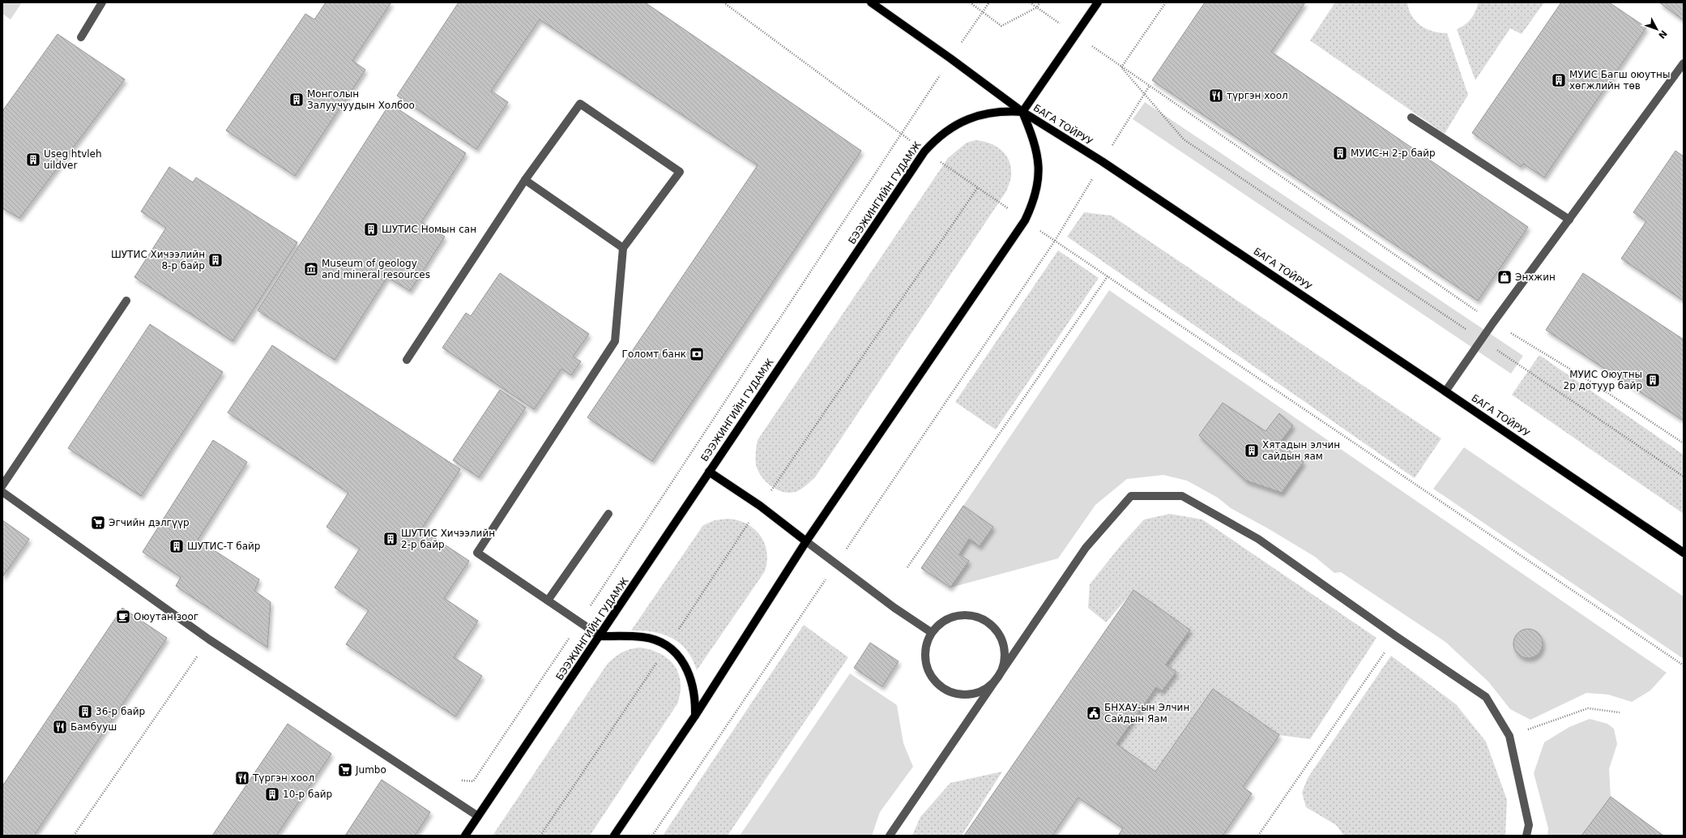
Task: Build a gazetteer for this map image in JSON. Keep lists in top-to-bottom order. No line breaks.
{"streets":{"main road":["БАГА ТОЙРУУ","БЭЭЖИНГИЙН ГУДАМЖ"]},"crossings":[["БАГА ТОЙРУУ","БЭЭЖИНГИЙН ГУДАМЖ"]],"places":{"building":["МУИС Багш оюутны хөгжлийн төв","Монголын Залуучуудын Холбоо","МУИС-н 2-р байр","Useg htvleh uildver","ШУТИС Номын сан","ШУТИС Хичээлийн 8-р байр","МУИС Оюутны 2р дотуур байр","Хятадын элчин сайдын яам","ШУТИС Хичээлийн 2-р байр","ШУТИС-Т байр","36-р байр","10-р байр"],"restaurant":["түргэн хоол","Бамбууш","Түргэн хоол"],"museum":["Museum of geology and mineral resources"],"shop":["Энхжин"],"bank":["Голомт банк"],"supermarket":["Эгчийн дэлгүүр","Jumbo"],"cafe":["Оюутан зоог"],"public building":["БНХАУ-ын Элчин Сайдын Яам"]},"north":"bottom right"}
